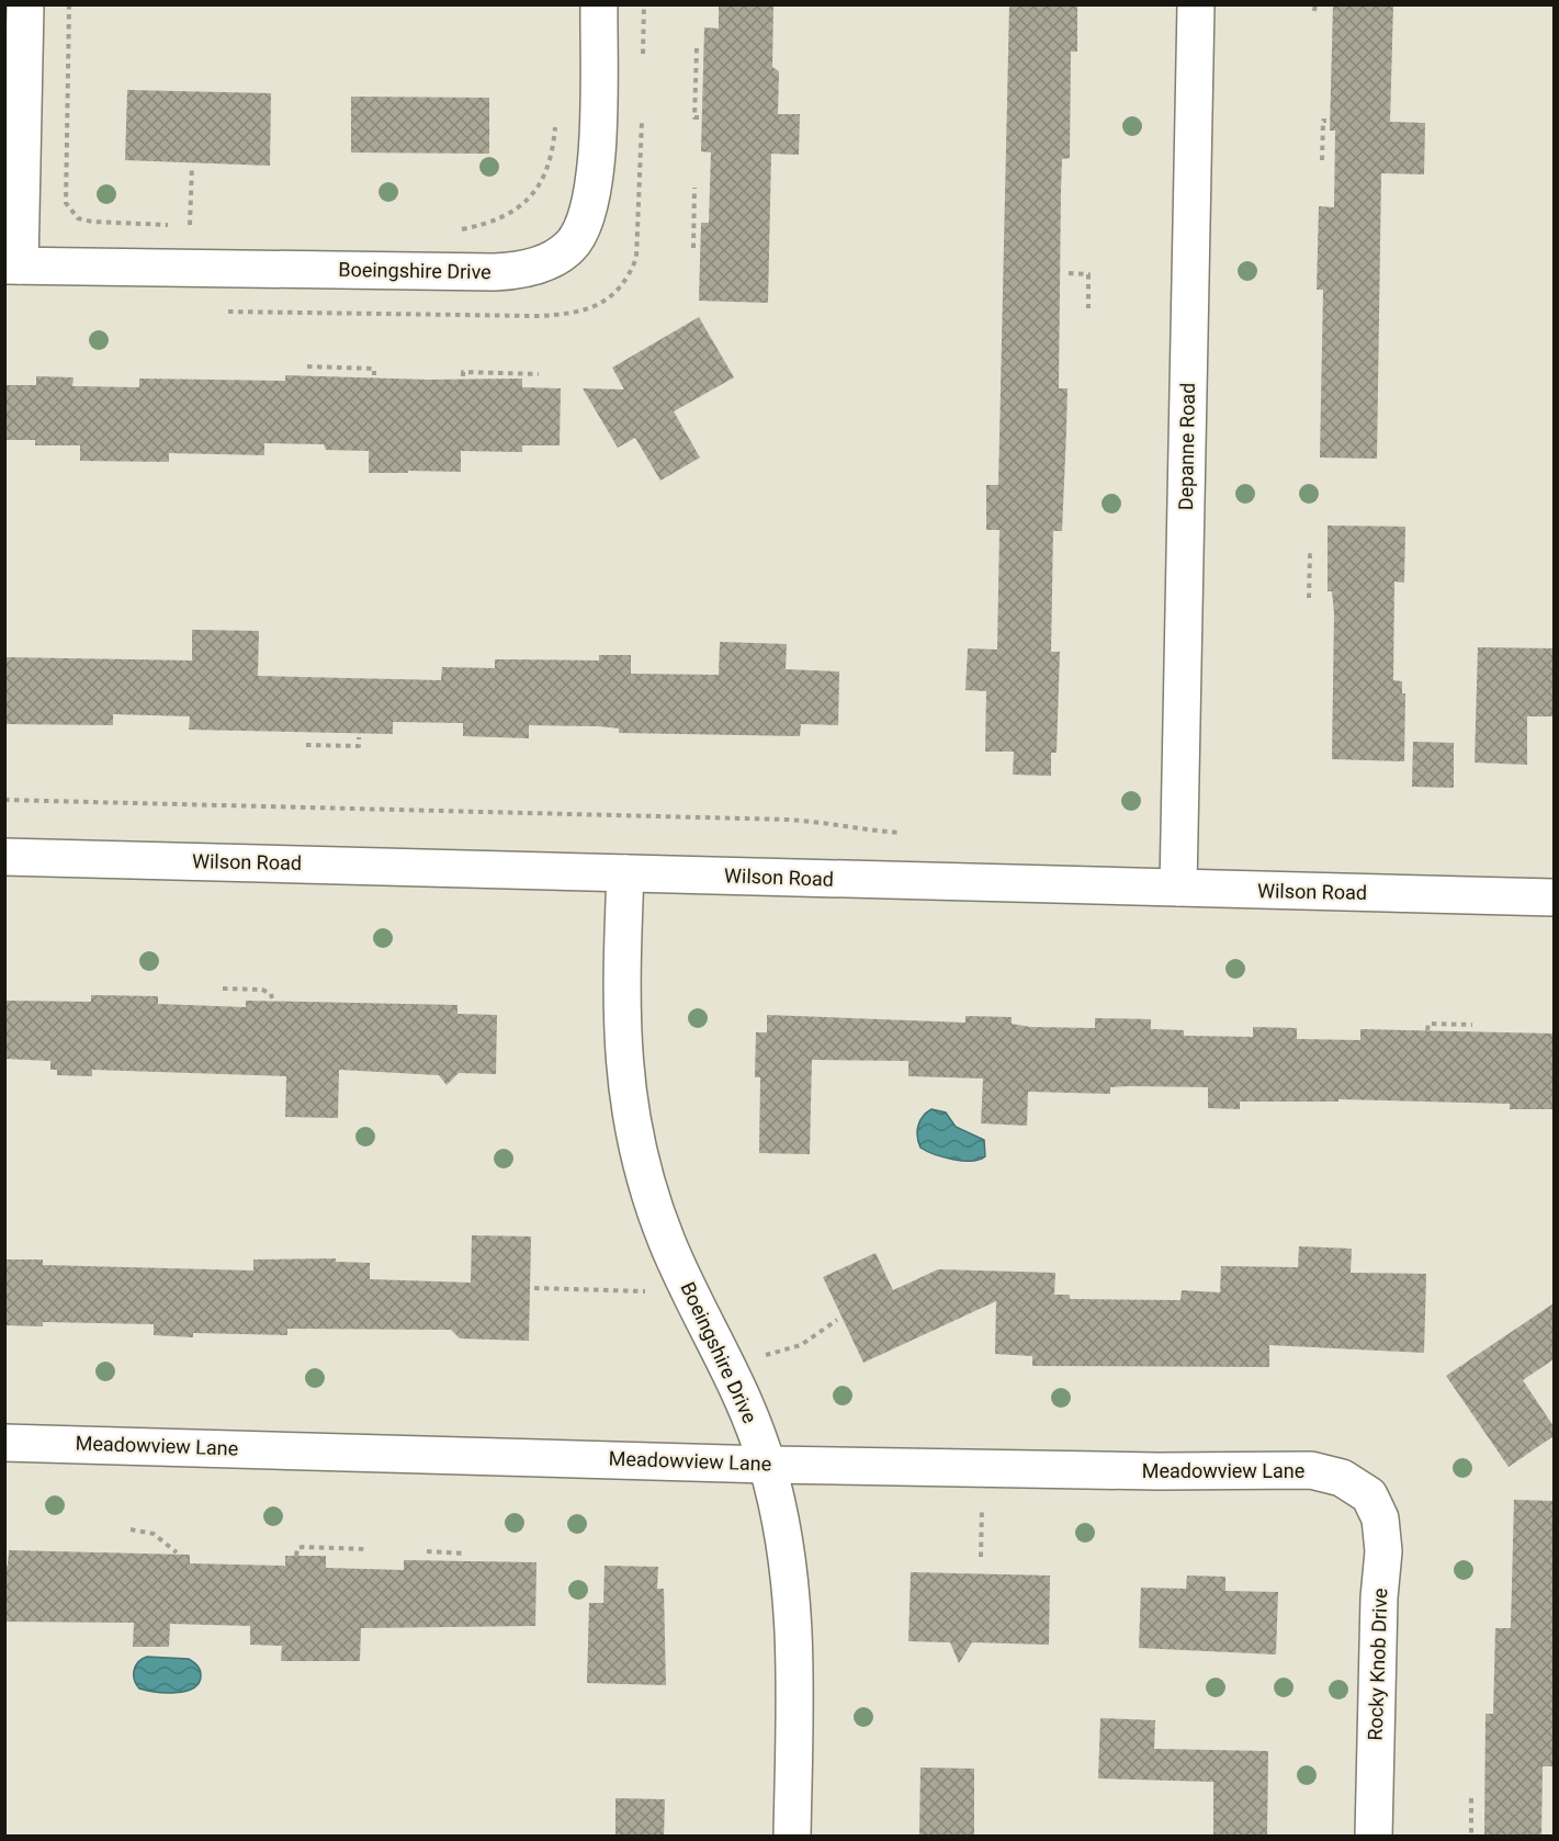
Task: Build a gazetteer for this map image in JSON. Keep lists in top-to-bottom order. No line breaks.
{"streets":{"street":["Boeingshire Drive","Depanne Road","Wilson Road","Meadowview Lane","Rocky Knob Drive"]},"crossings":[["Boeingshire Drive","Wilson Road"],["Boeingshire Drive","Meadowview Lane"],["Depanne Road","Wilson Road"],["Meadowview Lane","Rocky Knob Drive"]]}
